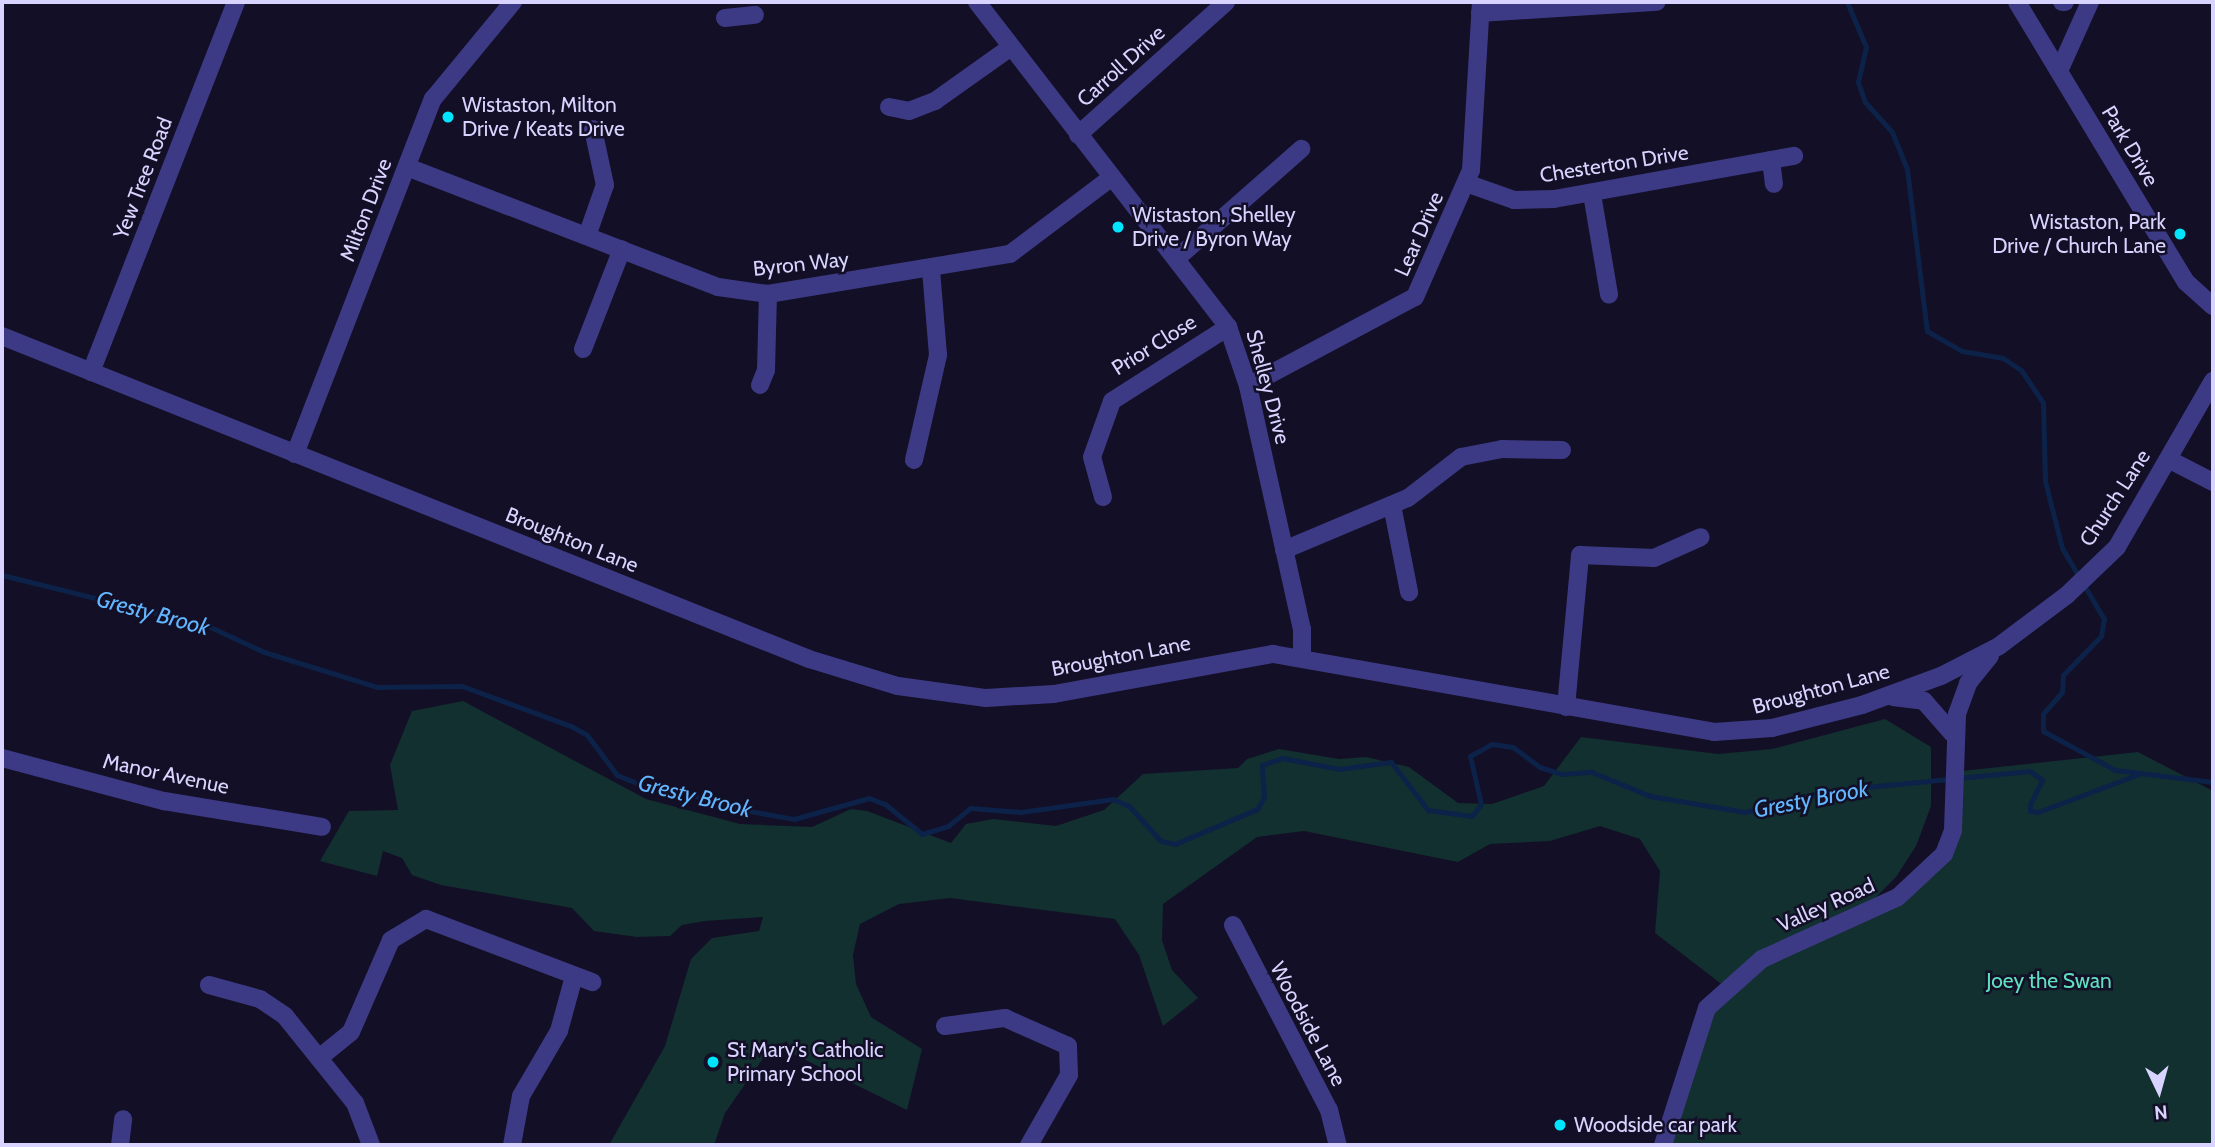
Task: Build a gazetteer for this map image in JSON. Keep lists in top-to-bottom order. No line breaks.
{"streets":{"street":["Carroll Drive","Park Drive","Chesterton Drive","Yew Tree Road","Milton Drive","Lear Drive","Byron Way","Prior Close","Shelley Drive","Church Lane","Broughton Lane","Manor Avenue","Valley Road","Woodside Lane"]},"crossings":[["Carroll Drive","Shelley Drive"],["Chesterton Drive","Lear Drive"],["Yew Tree Road","Broughton Lane"],["Milton Drive","Byron Way"],["Milton Drive","Broughton Lane"],["Lear Drive","Shelley Drive"],["Byron Way","Shelley Drive"],["Prior Close","Shelley Drive"],["Shelley Drive","Broughton Lane"],["Church Lane","Broughton Lane"],["Church Lane","Valley Road"],["Broughton Lane","Valley Road"]],"water":["Gresty Brook"],"parks":["Joey the Swan"],"places":["Wistaston, Milton Drive / Keats Drive","Wistaston, Shelley Drive / Byron Way","Wistaston, Park Drive / Church Lane","St Mary's Catholic Primary School","Woodside car park"],"north":"bottom"}
